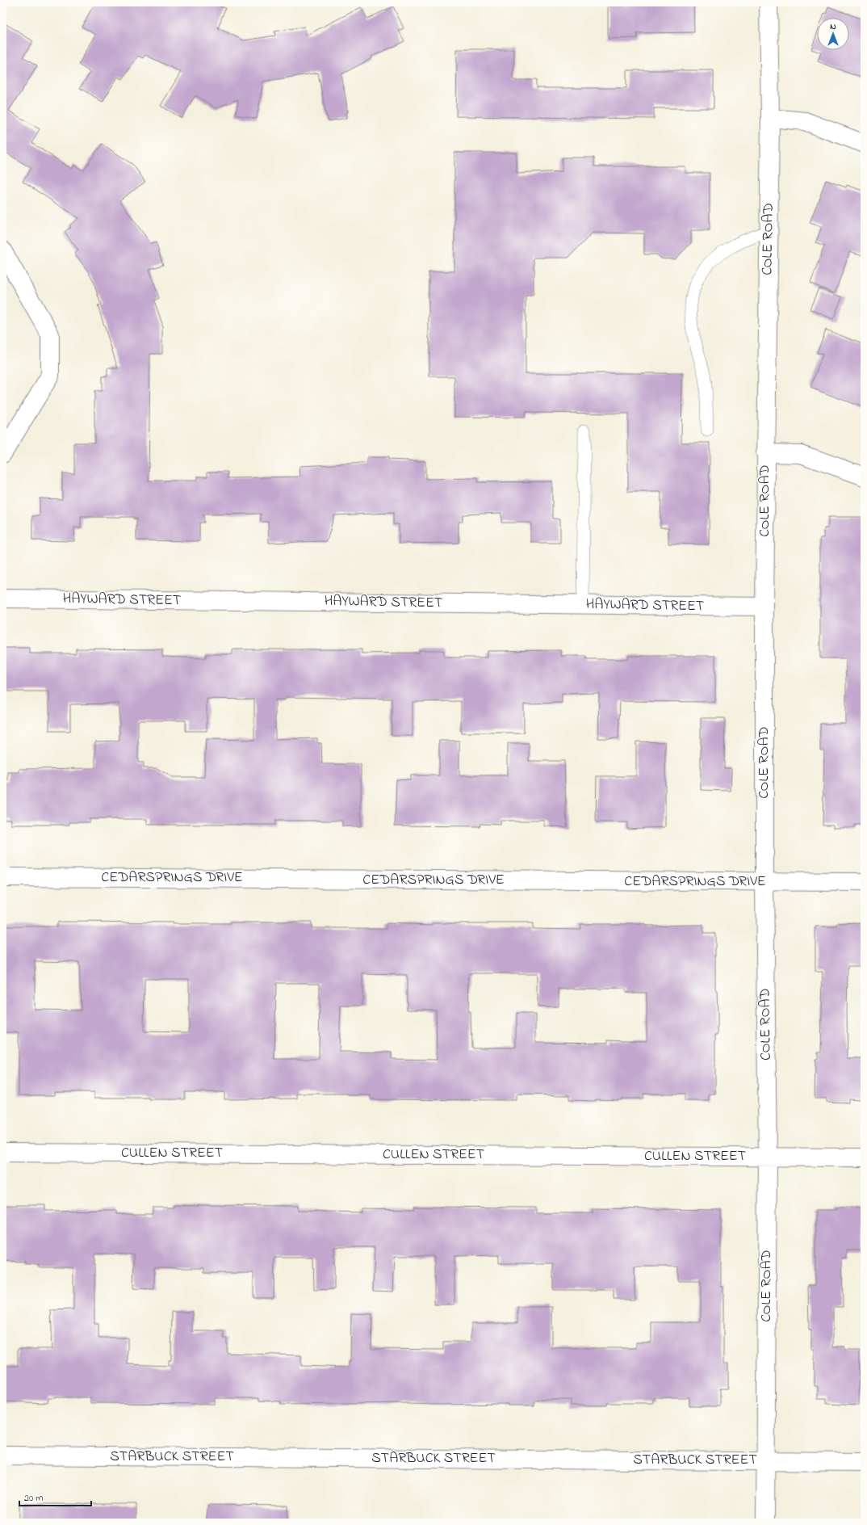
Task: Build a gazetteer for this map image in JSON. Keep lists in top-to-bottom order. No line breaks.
{"streets":{"street":["COLE ROAD","HAYWARD STREET","CEDARSPRINGS DRIVE","CULLEN STREET","STARBUCK STREET"]},"crossings":[["COLE ROAD","HAYWARD STREET"],["COLE ROAD","CEDARSPRINGS DRIVE"],["COLE ROAD","CULLEN STREET"],["COLE ROAD","STARBUCK STREET"]],"scale_bar":"20 m","north":"top"}
